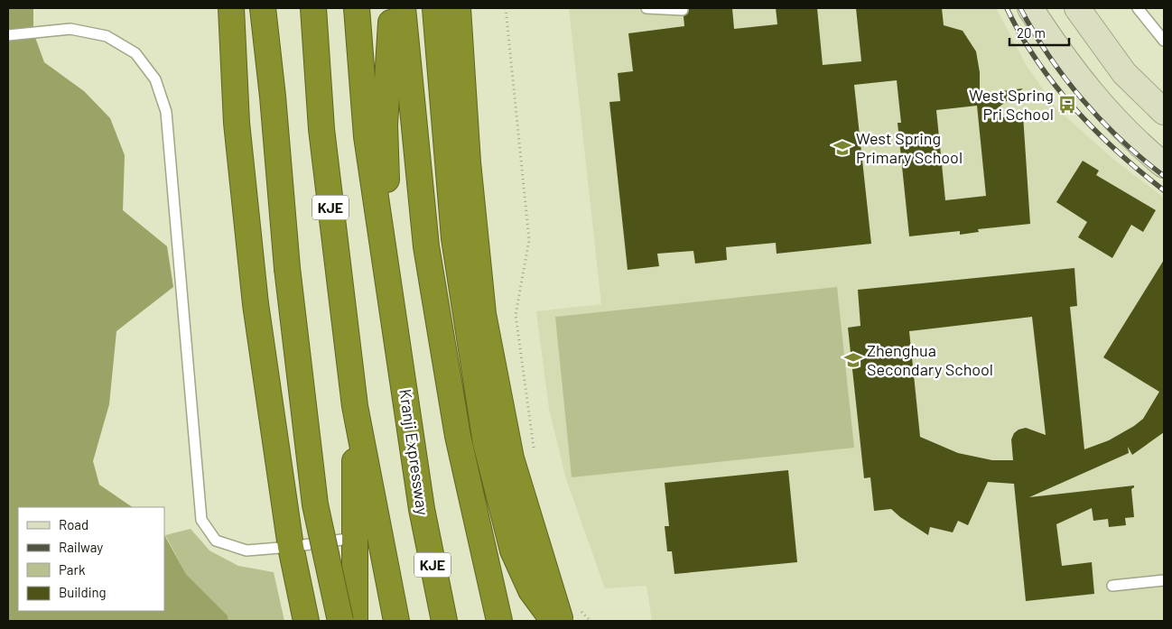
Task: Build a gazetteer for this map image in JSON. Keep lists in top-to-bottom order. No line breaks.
{"streets":{"highway":["KJE","Kranji Expressway"]},"crossings":[["KJE","Kranji Expressway"]],"places":{"bus stop":["West Spring Pri School"],"school or university":["West Spring Primary School","Zhenghua Secondary School"]},"legend":["Road","Railway","Park","Building"],"scale_bar":"20 m"}
